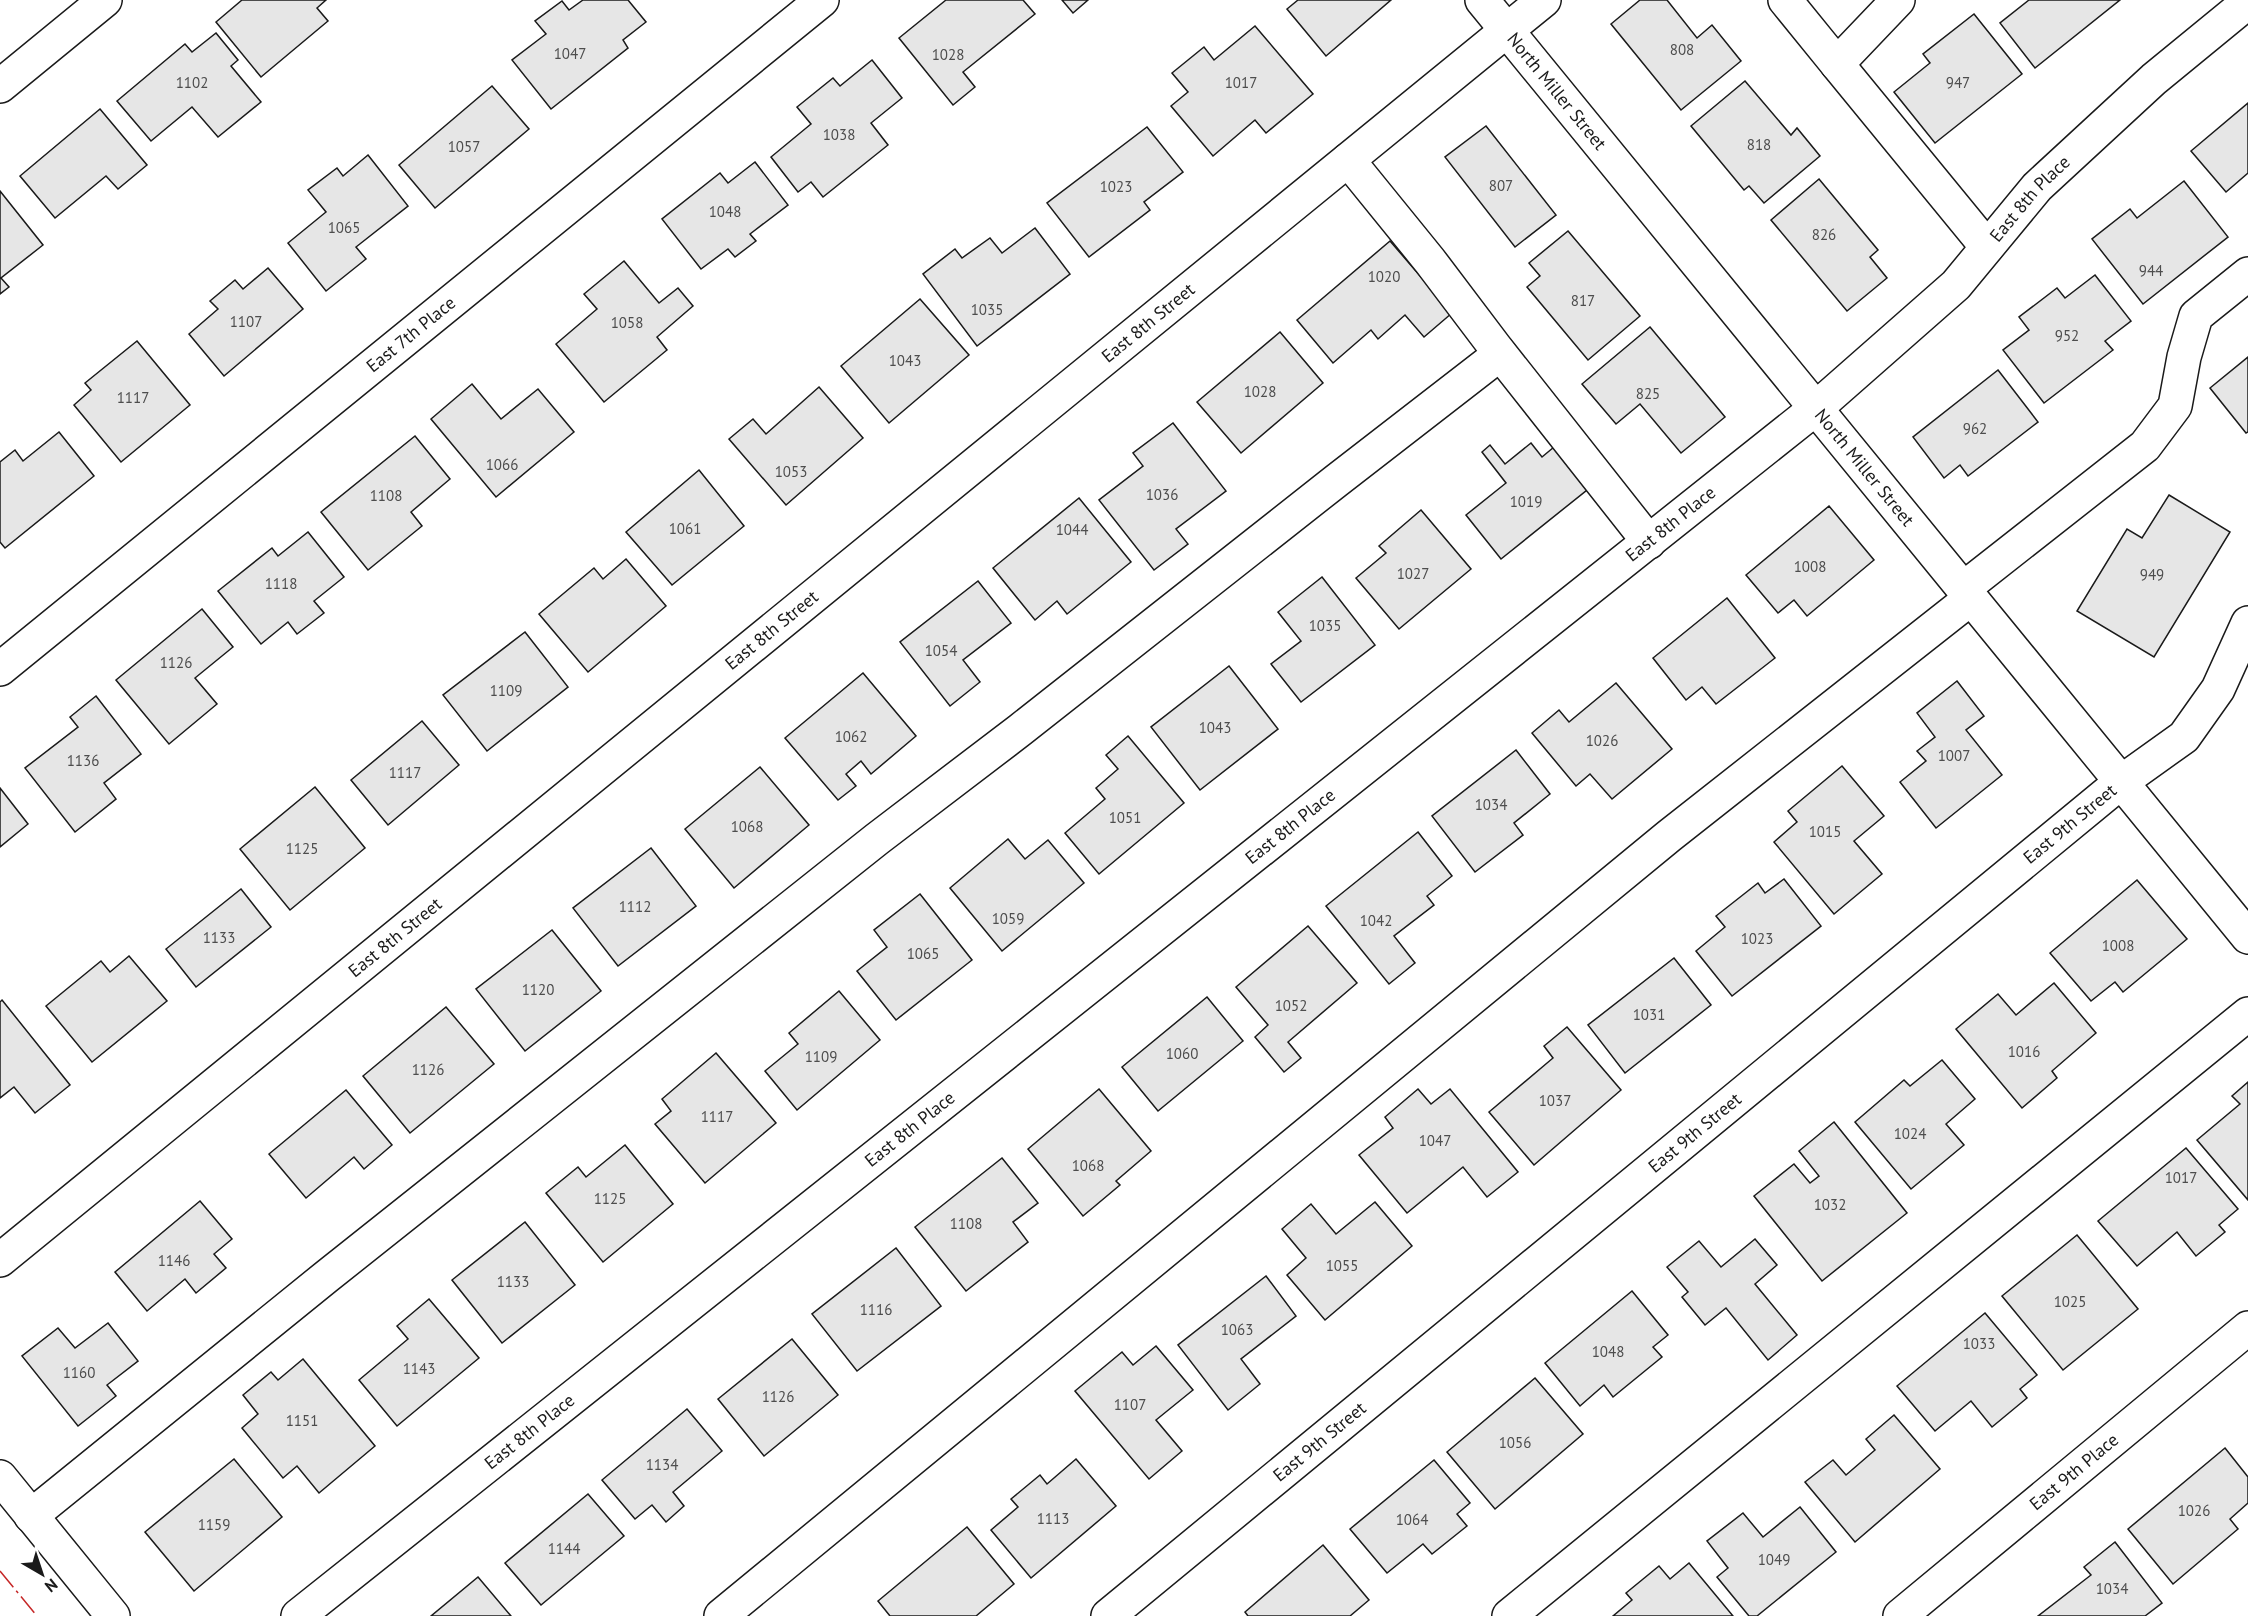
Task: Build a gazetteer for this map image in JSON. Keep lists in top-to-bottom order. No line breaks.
{"streets":{"street":["North Miller Street","East 8th Place","East 8th Street","East 7th Place","East 9th Street","East 9th Place"]},"crossings":[["North Miller Street","East 8th Place"],["North Miller Street","East 8th Street"],["North Miller Street","East 9th Street"]],"house_numbers":["808","1047","1028","1102","1017","947","1038","818","1057","807","1023","1048","1065","826","944","1020","817","1035","1107","1058","952","1043","1028","825","1117","962","1066","1053","1036","1108","1019","1061","1044","1008","1027","949","1118","1035","1054","1126","1109","1043","1062","1026","1007","1136","1117","1034","1051","1068","1015","1125","1112","1059","1042","1133","1023","1008","1065","1120","1052","1031","1016","1060","1109","1126","1037","1117","1024","1047","1068","1017","1125","1032","1108","1146","1055","1133","1025","1116","1063","1033","1048","1143","1160","1126","1107","1151","1056","1134","1026","1113","1064","1159","1144","1049","1034"],"north":"bottom right"}
